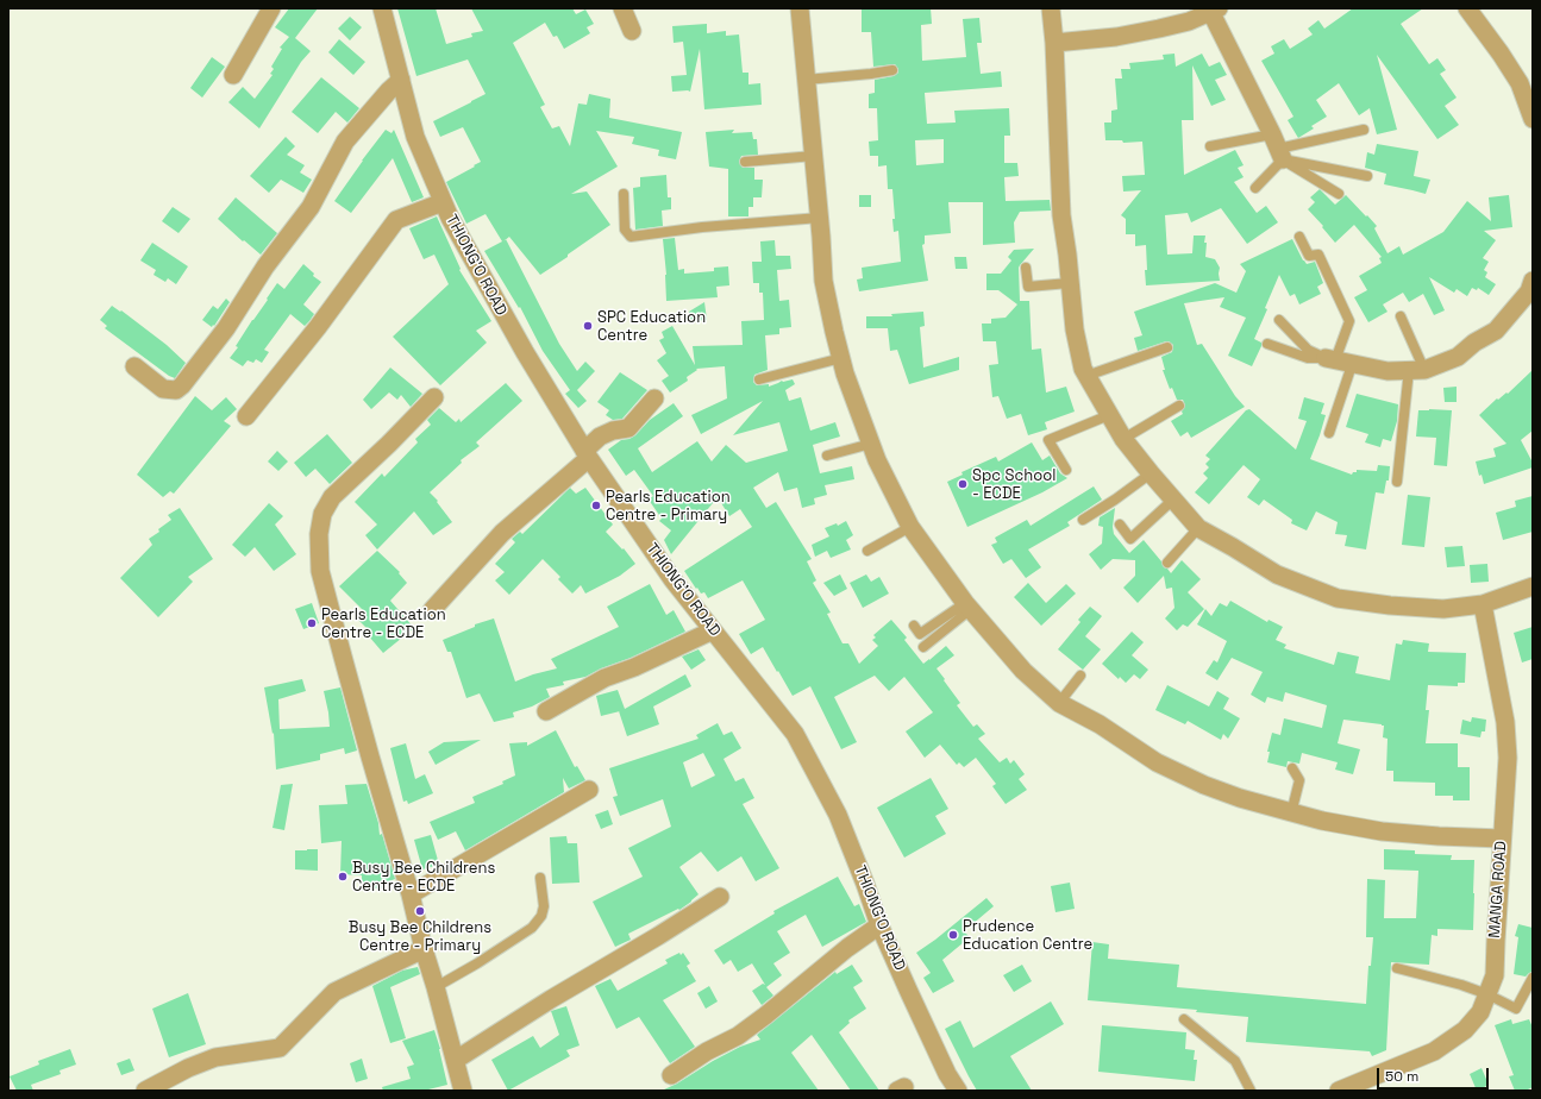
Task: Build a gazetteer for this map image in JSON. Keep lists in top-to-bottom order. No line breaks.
{"streets":{"street":["THIONG'O ROAD","MANGA ROAD"]},"places":["SPC Education Centre","Spc School - ECDE","Pearls Education Centre - Primary","Pearls Education Centre - ECDE","Busy Bee Childrens Centre - ECDE","Busy Bee Childrens Centre - Primary","Prudence Education Centre"],"scale_bar":"50 m"}
